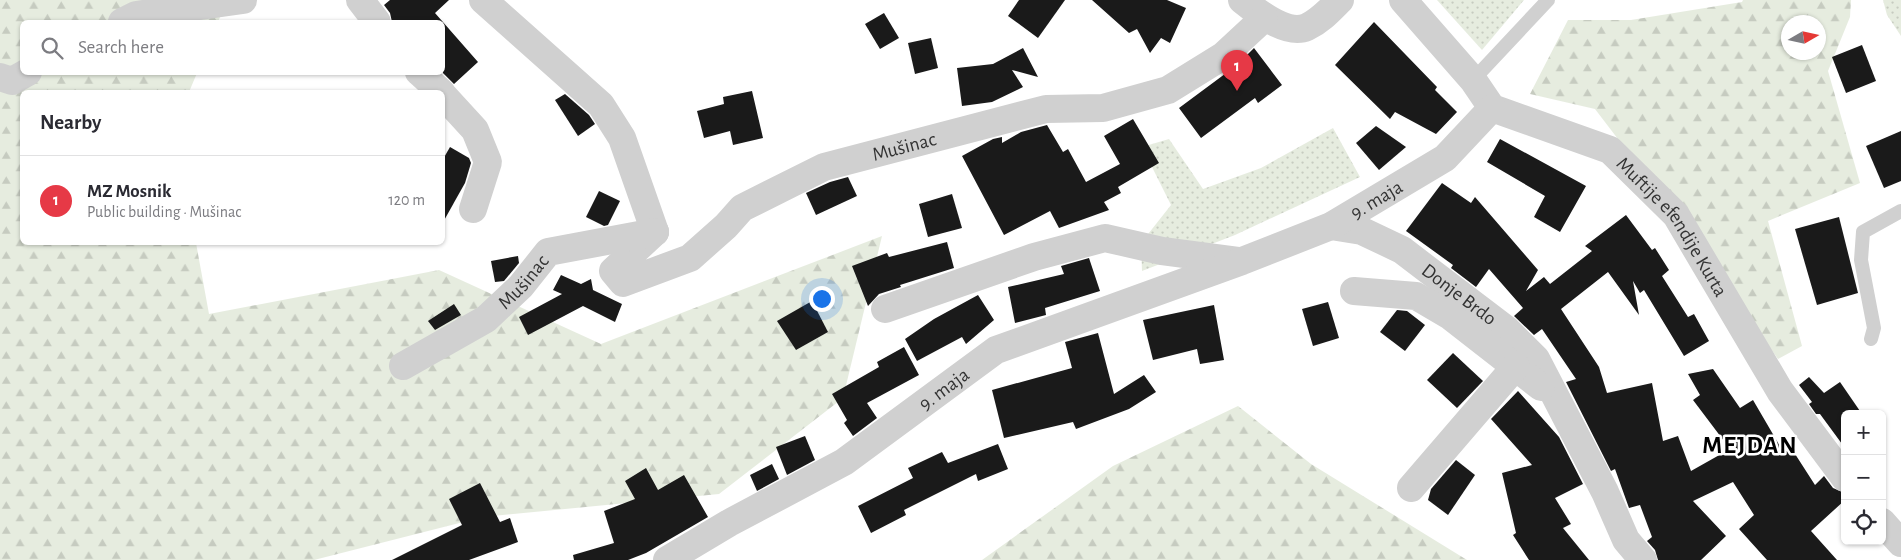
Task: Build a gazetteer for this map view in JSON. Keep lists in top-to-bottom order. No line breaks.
{"streets":{"street":["Mušinac","9. maja","Muftije efendije Kurta","Donje Brdo"]},"crossings":[["9. maja","Muftije efendije Kurta"],["9. maja","Donje Brdo"]],"districts":["MEJDAN"],"north":"right","page":{"search":"Search here","pins":"1","heading":"Nearby","list":[{"mark":"1","name":"MZ Mosnik","note":"Public building · Mušinac","value":"120 m"}],"map_buttons":["+","−"]}}
